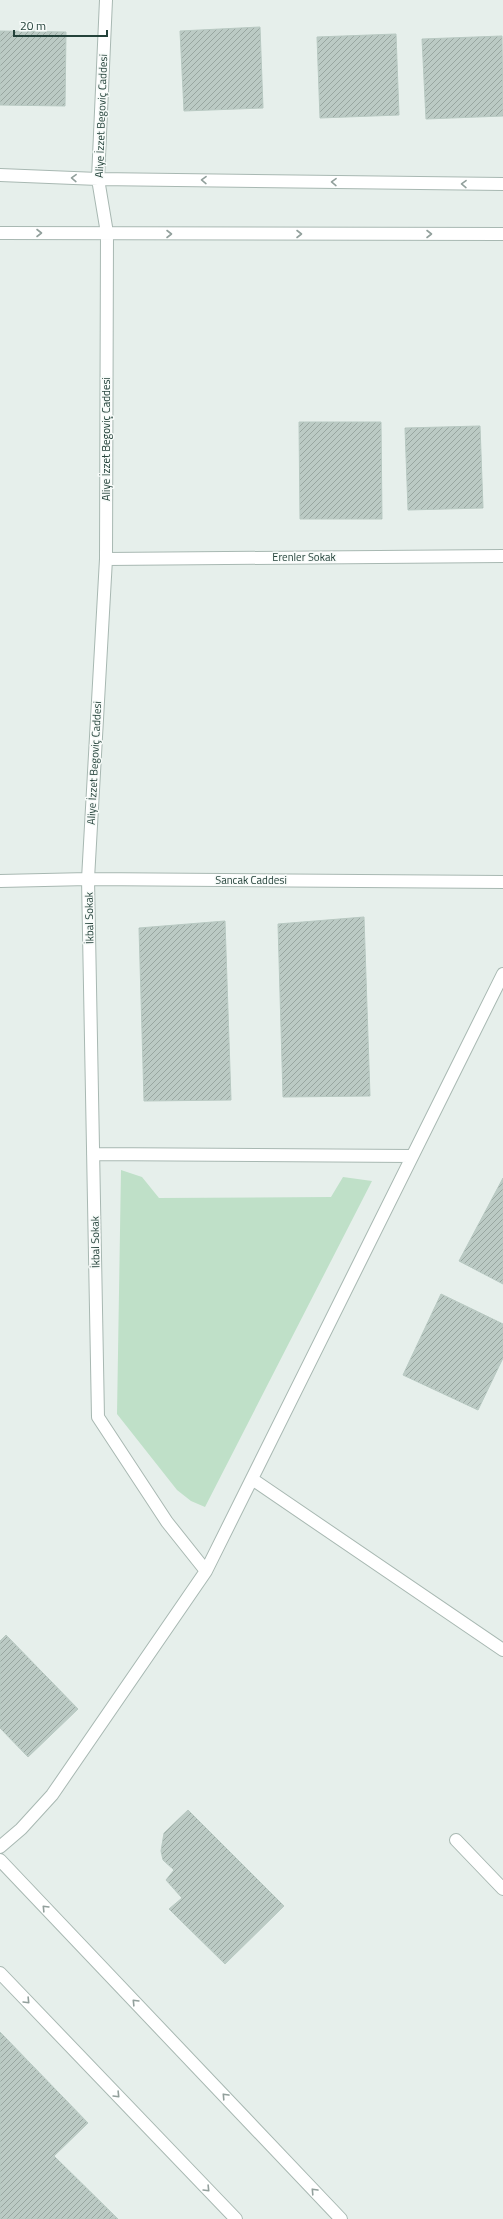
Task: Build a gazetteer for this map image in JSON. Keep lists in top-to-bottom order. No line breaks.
{"streets":{"street":["Aliye İzzet Begoviç Caddesi","Erenler Sokak","Sancak Caddesi","İkbal Sokak"]},"crossings":[["Aliye İzzet Begoviç Caddesi","Erenler Sokak"],["Aliye İzzet Begoviç Caddesi","Sancak Caddesi"],["Aliye İzzet Begoviç Caddesi","İkbal Sokak"],["Sancak Caddesi","İkbal Sokak"]],"scale_bar":"20 m"}
